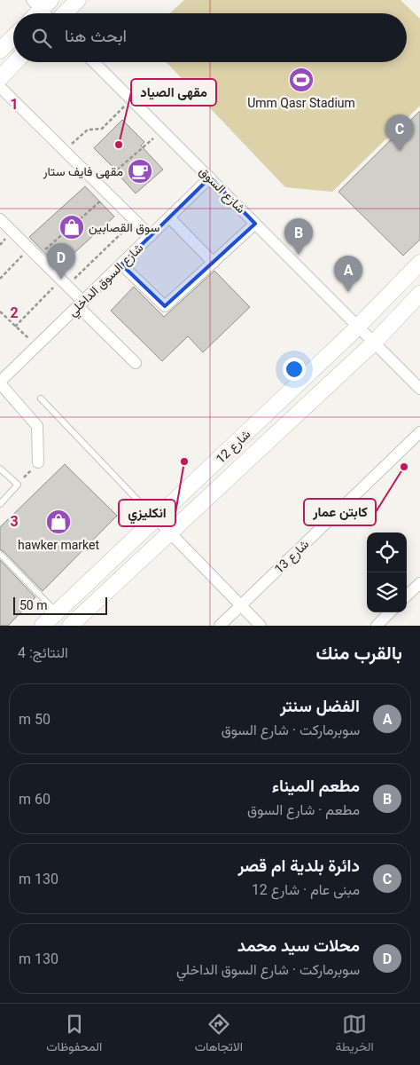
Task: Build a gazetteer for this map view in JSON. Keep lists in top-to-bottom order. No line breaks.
{"streets":{"street":["شارع السوق","شارع السوق الداخلي","شارع 12","شارع 13"]},"crossings":[["شارع السوق","شارع السوق الداخلي"],["شارع السوق","شارع 12"]],"places":{"sports":["Umm Qasr Stadium"],"other":["مقهى الصياد","انكليزي","كابتن عمار"],"cafe":["مقهى فايف ستار"],"shop":["سوق القصابين","hawker market"]},"scale_bar":"50 m","page":{"search":"ابحث هنا","pins":["C","B","D","A"],"scale":"50 m","heading":["بالقرب منك","النتائج: 4"],"list":[{"mark":"A","name":"الفضل سنتر","note":"سوبرماركت · شارع السوق","value":"50 m"},{"mark":"B","name":"مطعم الميناء","note":"مطعم · شارع السوق","value":"60 m"},{"mark":"C","name":"دائرة بلدية ام قصر","note":"مبنى عام · شارع 12","value":"130 m"},{"mark":"D","name":"محلات سيد محمد","note":"سوبرماركت · شارع السوق الداخلي","value":"130 m"}],"nav":["الخريطة","الاتجاهات","المحفوظات"]},"grid":{"rows":["1","2","3"]}}
